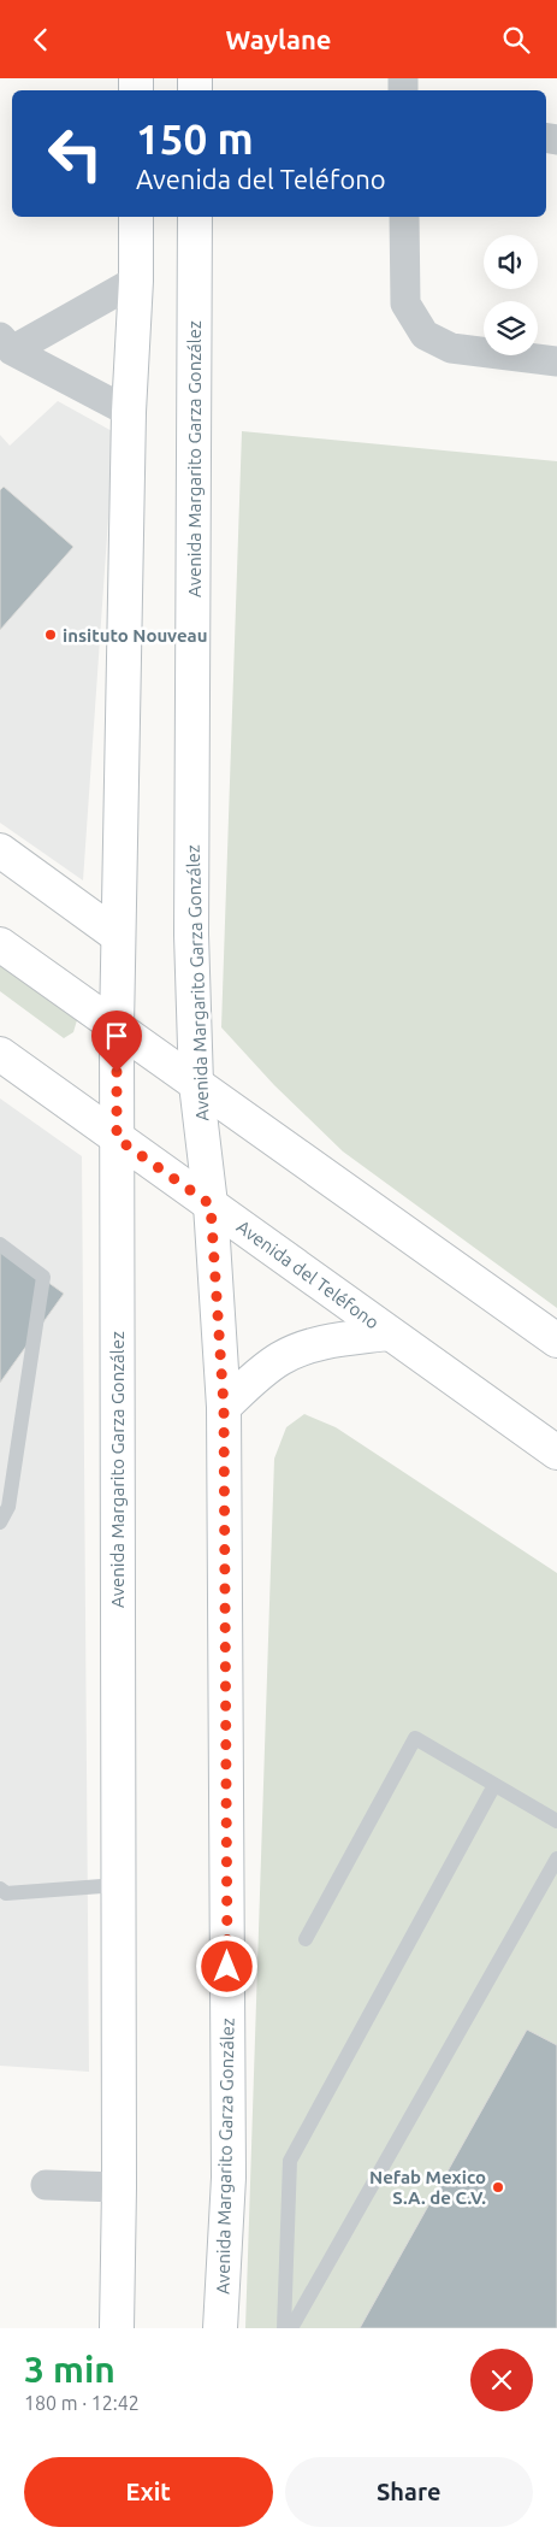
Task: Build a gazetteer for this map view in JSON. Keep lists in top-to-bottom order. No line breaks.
{"streets":{"main road":["Avenida Margarito Garza González","Avenida del Teléfono"]},"crossings":[["Avenida Margarito Garza González","Avenida del Teléfono"]],"places":["insituto Nouveau","Nefab Mexico S.A. de C.V."],"page":{"header":"Waylane","turn":["150 m","Avenida del Teléfono"],"heading":["3 min","180 m · 12:42"],"buttons":["Exit","Share"]}}
